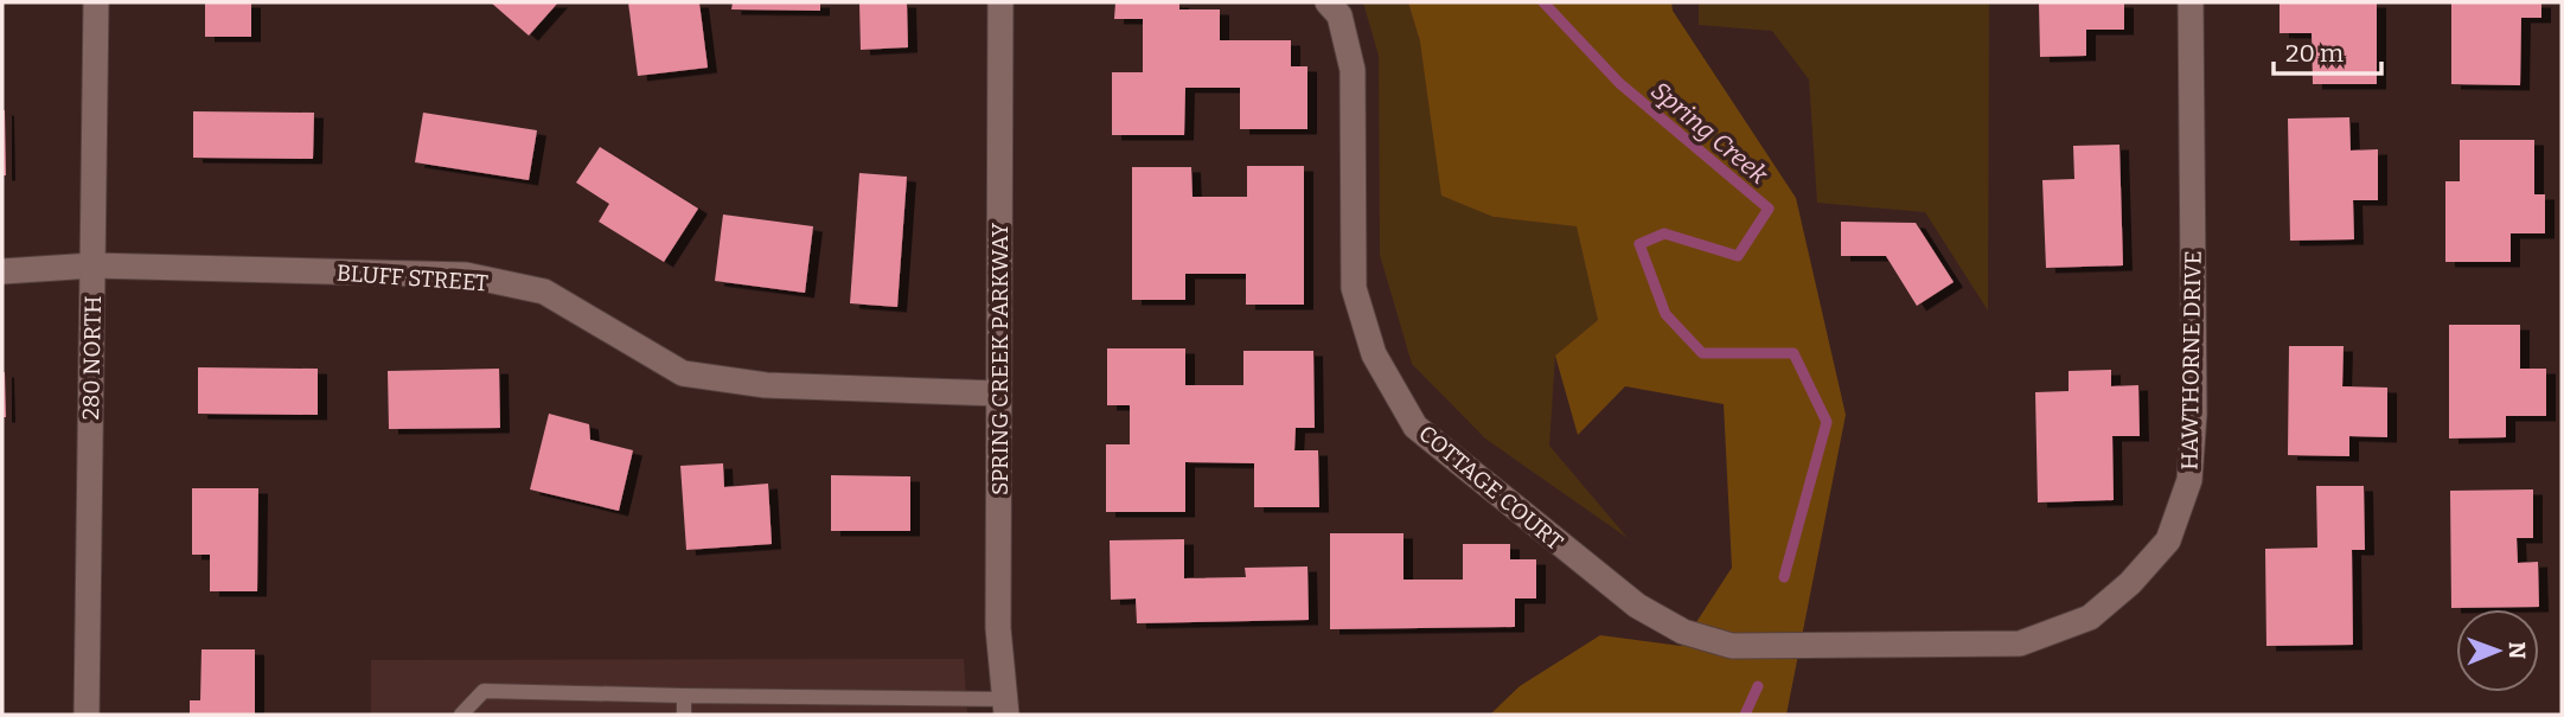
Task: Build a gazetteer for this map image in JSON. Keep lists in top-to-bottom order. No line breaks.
{"streets":{"street":["BLUFF STREET","280 NORTH","SPRING CREEK PARKWAY","HAWTHORNE DRIVE","COTTAGE COURT"]},"crossings":[["BLUFF STREET","280 NORTH"],["BLUFF STREET","SPRING CREEK PARKWAY"],["HAWTHORNE DRIVE","COTTAGE COURT"]],"water":["Spring Creek"],"scale_bar":"20 m","north":"right"}
